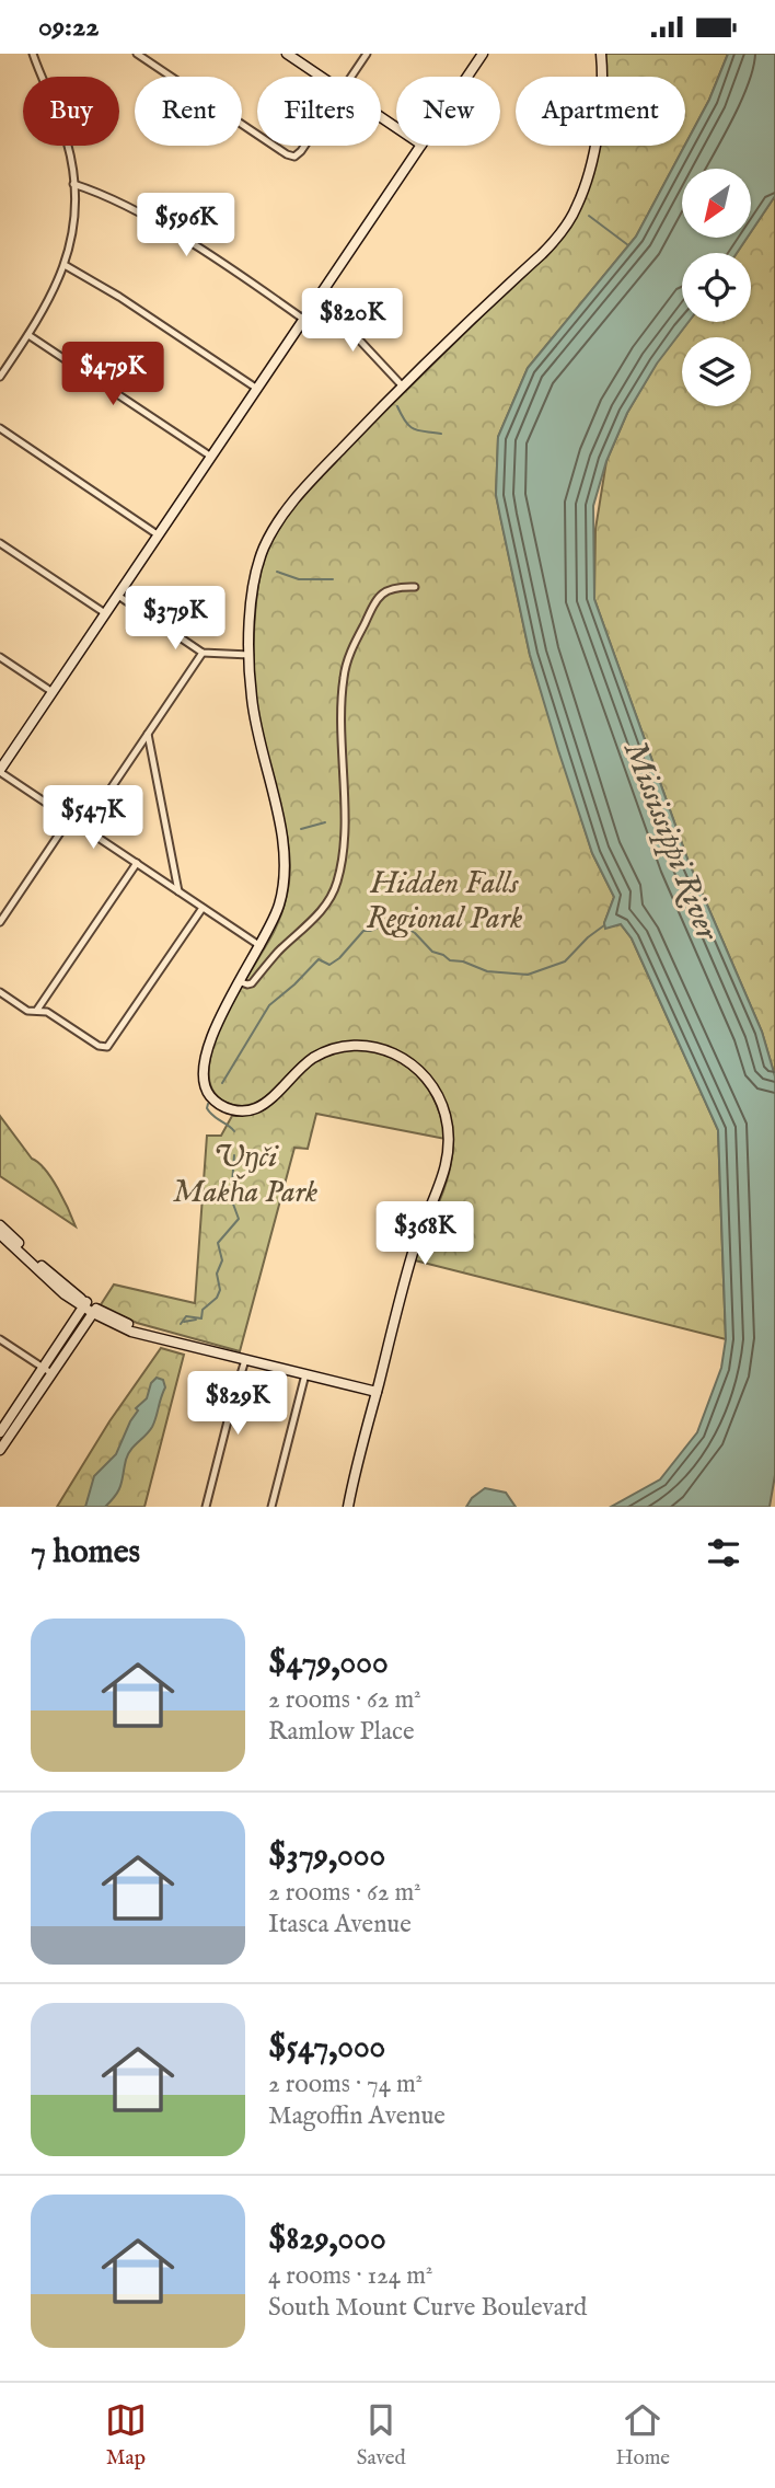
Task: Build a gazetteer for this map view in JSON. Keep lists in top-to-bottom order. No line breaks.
{"water":["Mississippi River"],"parks":["Hidden Falls Regional Park","Uŋči Makȟa Park"],"north":"bottom left","page":{"status":"09:22","chip":["Buy","Rent","Filters","New","Apartment"],"price":["$596K","$820K","$479K","$379K","$547K","$368K","$829K"],"heading":"7 homes","list":[{"name":"$479,000","note":"2 rooms · 62 m² · Ramlow Place"},{"name":"$379,000","note":"2 rooms · 62 m² · Itasca Avenue"},{"name":"$547,000","note":"2 rooms · 74 m² · Magoffin Avenue"},{"name":"$829,000","note":"4 rooms · 124 m² · South Mount Curve Boulevard"}],"tabs":["Map","Saved","Home"]}}
